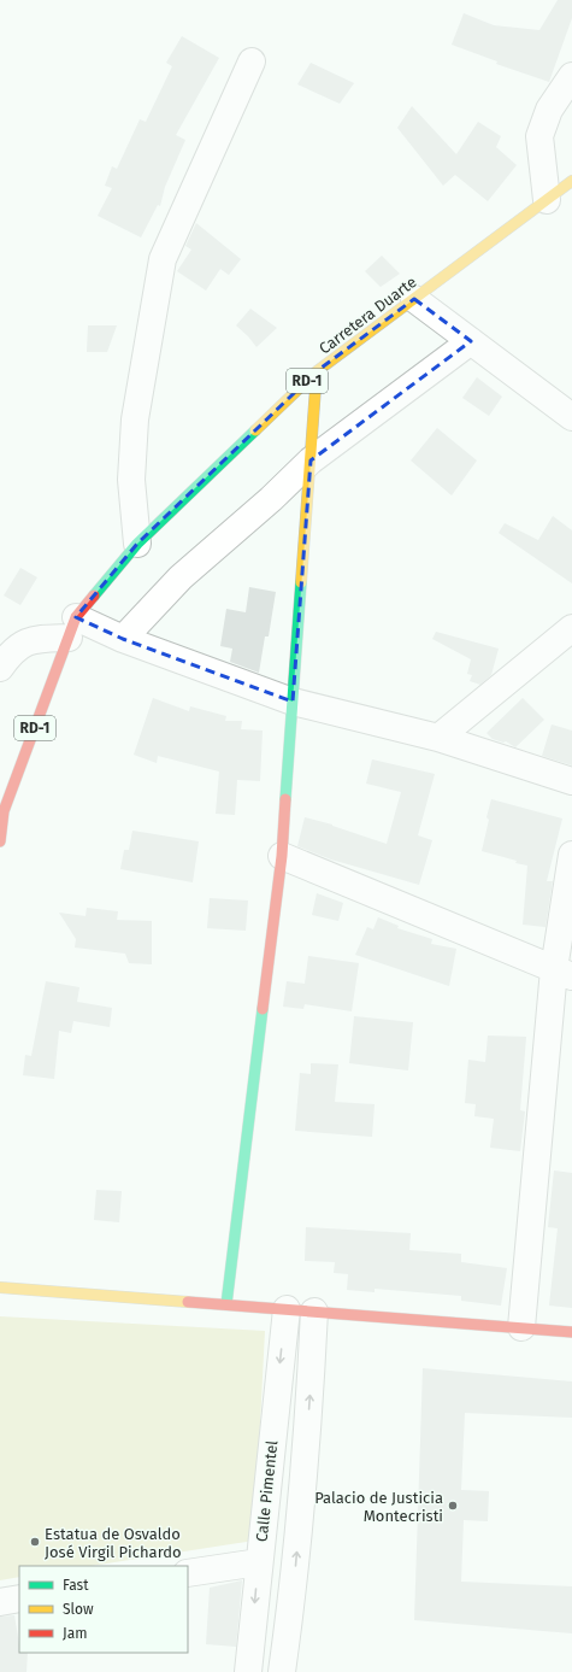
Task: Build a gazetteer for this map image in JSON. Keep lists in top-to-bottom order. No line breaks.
{"streets":{"street":["Carretera Duarte","RD-1","Calle Pimentel"]},"crossings":[["Carretera Duarte","RD-1"]],"places":["Palacio de Justicia Montecristi","Estatua de Osvaldo José Virgil Pichardo"],"legend":["Fast","Slow","Jam"]}
